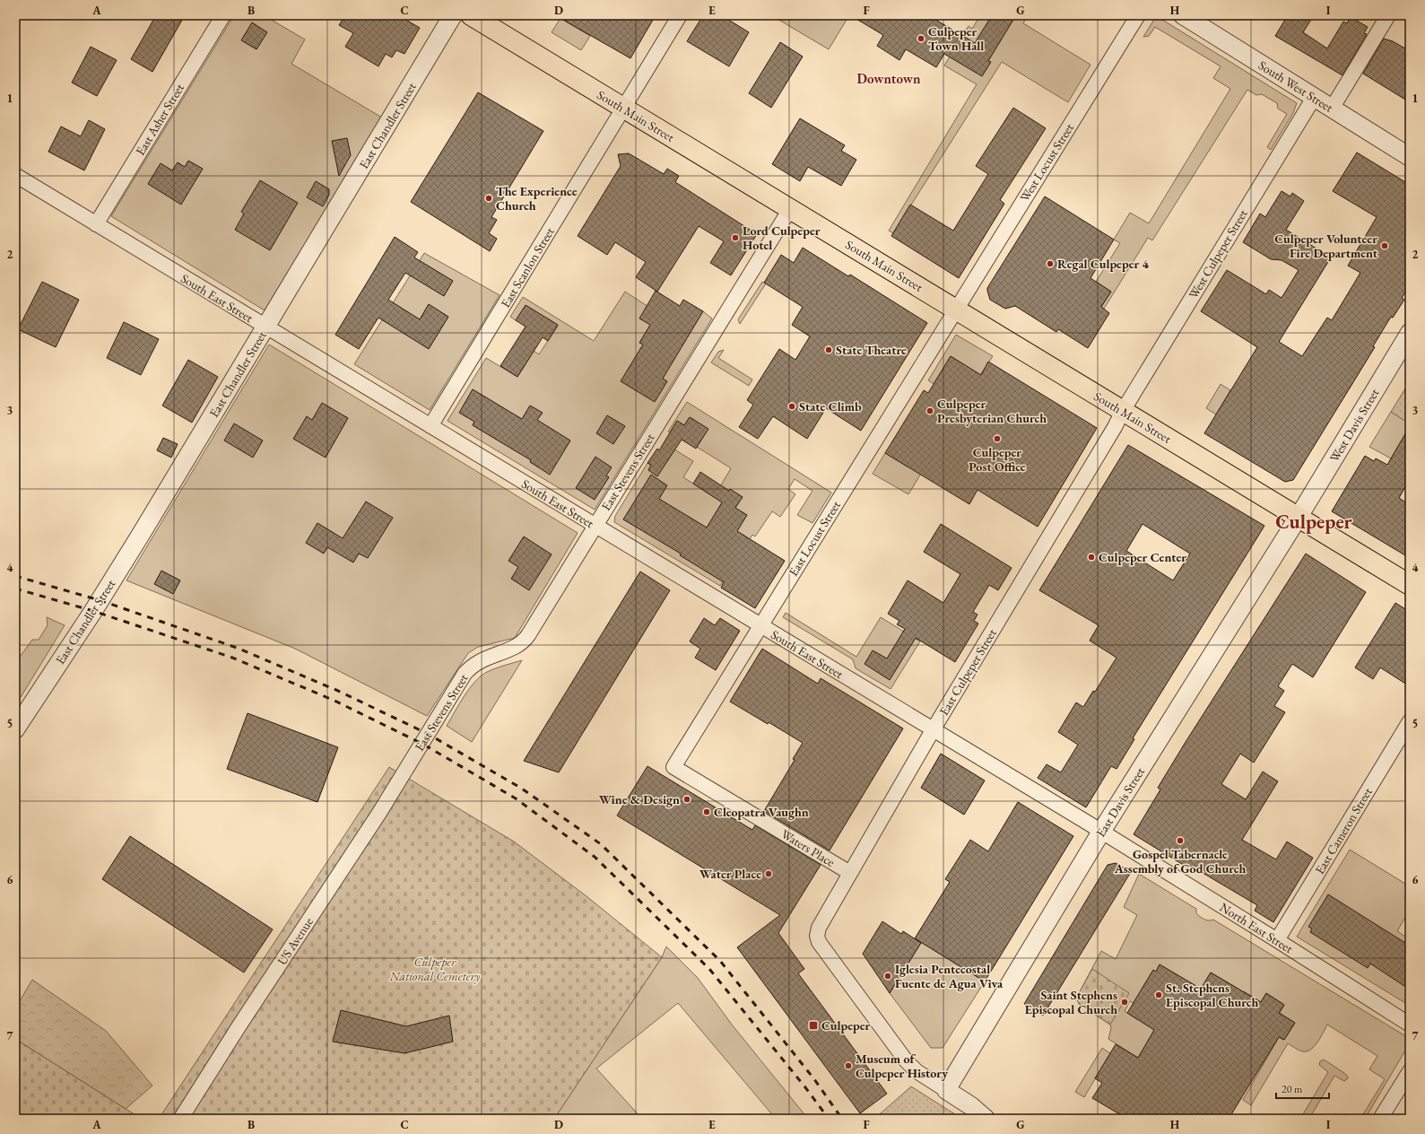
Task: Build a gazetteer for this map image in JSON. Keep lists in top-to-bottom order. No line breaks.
{"streets":{"main road":["South Main Street"],"street":["South West Street","East Asher Street","East Chandler Street","West Locust Street","West Culpeper Street","East Scanlon Street","South East Street","West Davis Street","East Stevens Street","East Locust Street","East Culpeper Street","East Davis Street","East Cameron Street","Waters Place","North East Street","US Avenue"]},"crossings":[["South West Street","West Culpeper Street"],["South Main Street","West Locust Street"],["South Main Street","West Culpeper Street"],["South Main Street","East Scanlon Street"],["South Main Street","West Davis Street"],["South Main Street","East Stevens Street"],["South Main Street","East Locust Street"],["South Main Street","East Culpeper Street"],["South Main Street","East Davis Street"],["East Asher Street","South East Street"],["East Chandler Street","South East Street"],["West Locust Street","East Locust Street"],["West Culpeper Street","East Culpeper Street"],["East Scanlon Street","South East Street"],["South East Street","East Stevens Street"],["South East Street","East Locust Street"],["South East Street","East Culpeper Street"],["South East Street","East Davis Street"],["South East Street","North East Street"],["West Davis Street","East Davis Street"],["East Stevens Street","US Avenue"],["East Locust Street","Waters Place"],["East Culpeper Street","East Davis Street"],["East Culpeper Street","Waters Place"],["East Davis Street","North East Street"],["East Cameron Street","North East Street"]],"districts":["Downtown","Culpeper"],"parks":["Culpeper National Cemetery"],"places":{"other":["Culpeper Town Hall","The Experience Church","Lord Culpeper Hotel","Culpeper Volunteer Fire Department","Regal Culpeper 4","State Theatre","State Climb","Culpeper Presbyterian Church","Culpeper Post Office","Culpeper Center","Wine & Design","Cleopatra Vaughn","Gospel Tabernacle Assembly of God Church","Water Place","Iglesia Pentecostal Fuente de Agua Viva","St. Stephens Episcopal Church","Saint Stephens Episcopal Church","Museum of Culpeper History"],"transit":["Culpeper"]},"scale_bar":"20 m","grid":{"columns":["A","B","C","D","E","F","G","H","I"],"rows":["1","2","3","4","5","6","7"]}}
